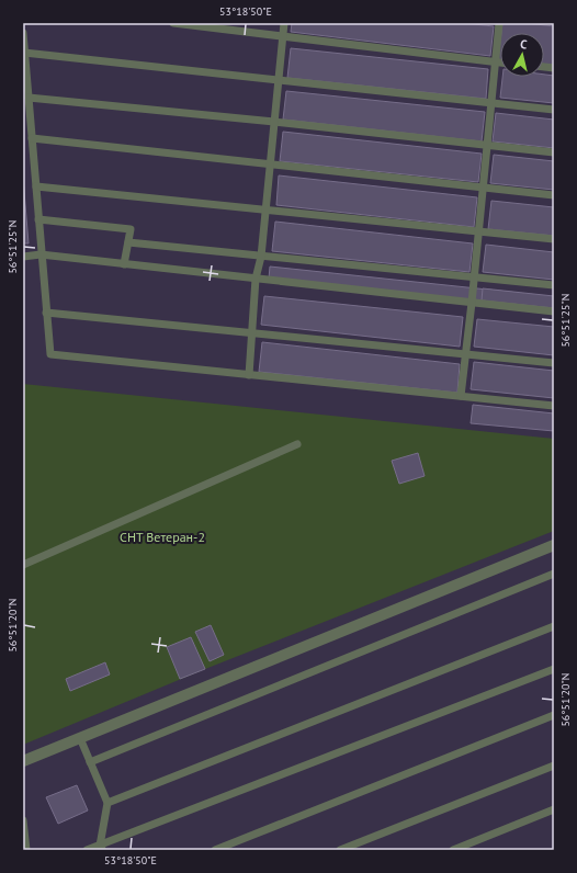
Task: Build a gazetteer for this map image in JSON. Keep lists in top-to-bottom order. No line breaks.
{"parks":["СНТ Ветеран-2"],"north":"top","coordinates":["53°18'50\"E","56°51'25\"N","56°51'20\"N"]}
